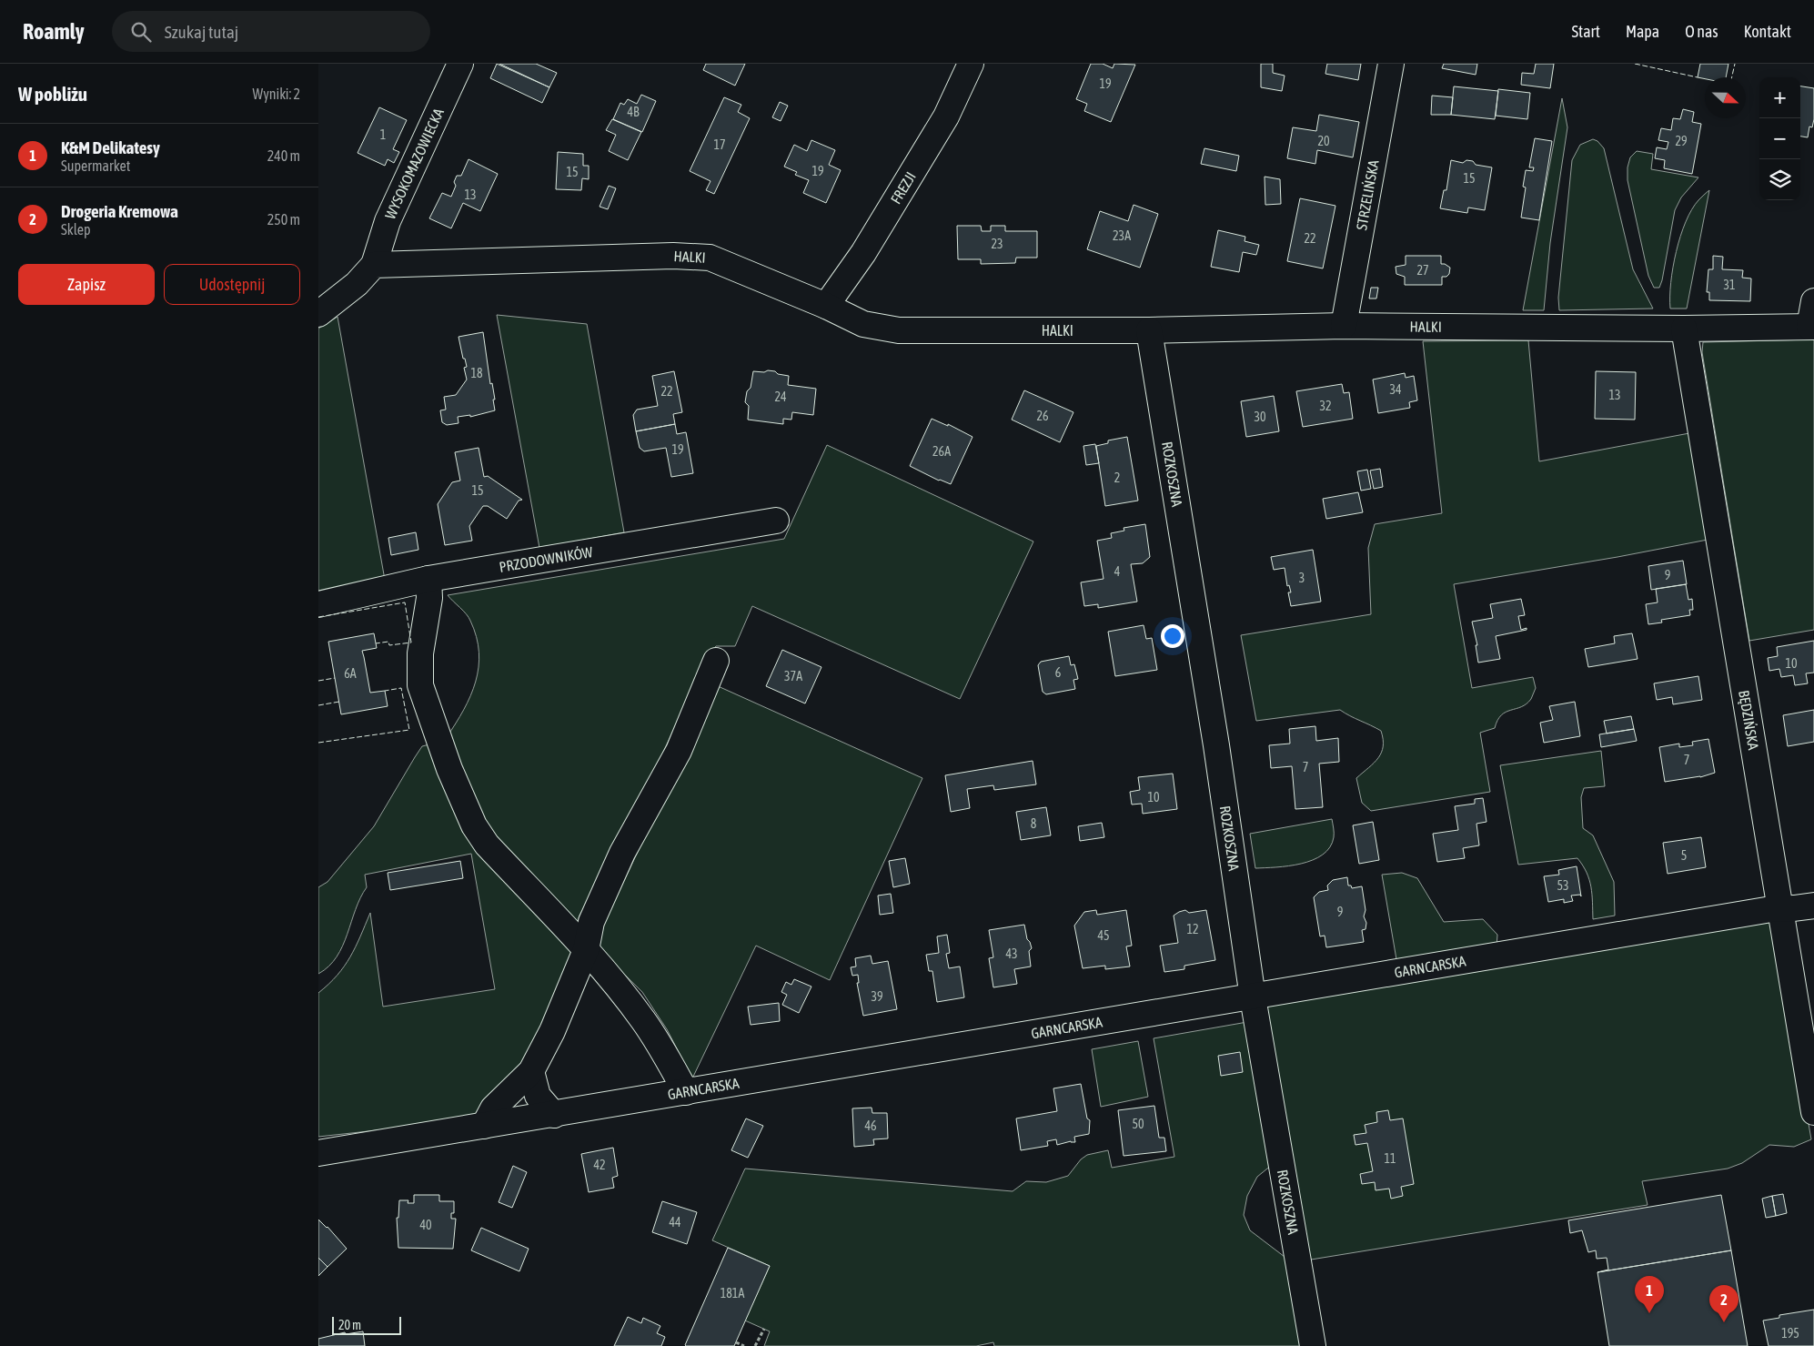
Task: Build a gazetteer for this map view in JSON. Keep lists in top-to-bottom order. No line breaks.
{"streets":{"street":["WYSOKOMAZOWIECKA","FREZJI","STRZELIŃSKA","HALKI","ROZKOSZNA","PRZODOWNIKÓW","BĘDZIŃSKA","GARNCARSKA"]},"crossings":[["WYSOKOMAZOWIECKA","HALKI"],["FREZJI","HALKI"],["STRZELIŃSKA","HALKI"],["HALKI","ROZKOSZNA"],["HALKI","BĘDZIŃSKA"],["ROZKOSZNA","GARNCARSKA"],["BĘDZIŃSKA","GARNCARSKA"]],"house_numbers":["19","4B","1","20","29","17","19","15","15","13","23A","22","23","27","31","18","34","22","13","24","32","26","30","19","26A","2","15","4","9","3","10","6","6A","37A","7","7","10","8","5","53","9","12","45","43","39","50","46","11","42","44","40","181A","195"],"scale_bar":"20 m","north":"right","page":{"header":"Roamly","search":"Szukaj tutaj","nav":["Start","Mapa","O nas","Kontakt"],"heading":["W pobliżu","Wyniki: 2"],"map_buttons":["+","−"],"list":[{"mark":"1","name":"K&M Delikatesy","note":"Supermarket","value":"240 m"},{"mark":"2","name":"Drogeria Kremowa","note":"Sklep","value":"250 m"}],"buttons":["Zapisz","Udostępnij"],"pins":["1","2"],"scale":"20 m"}}
